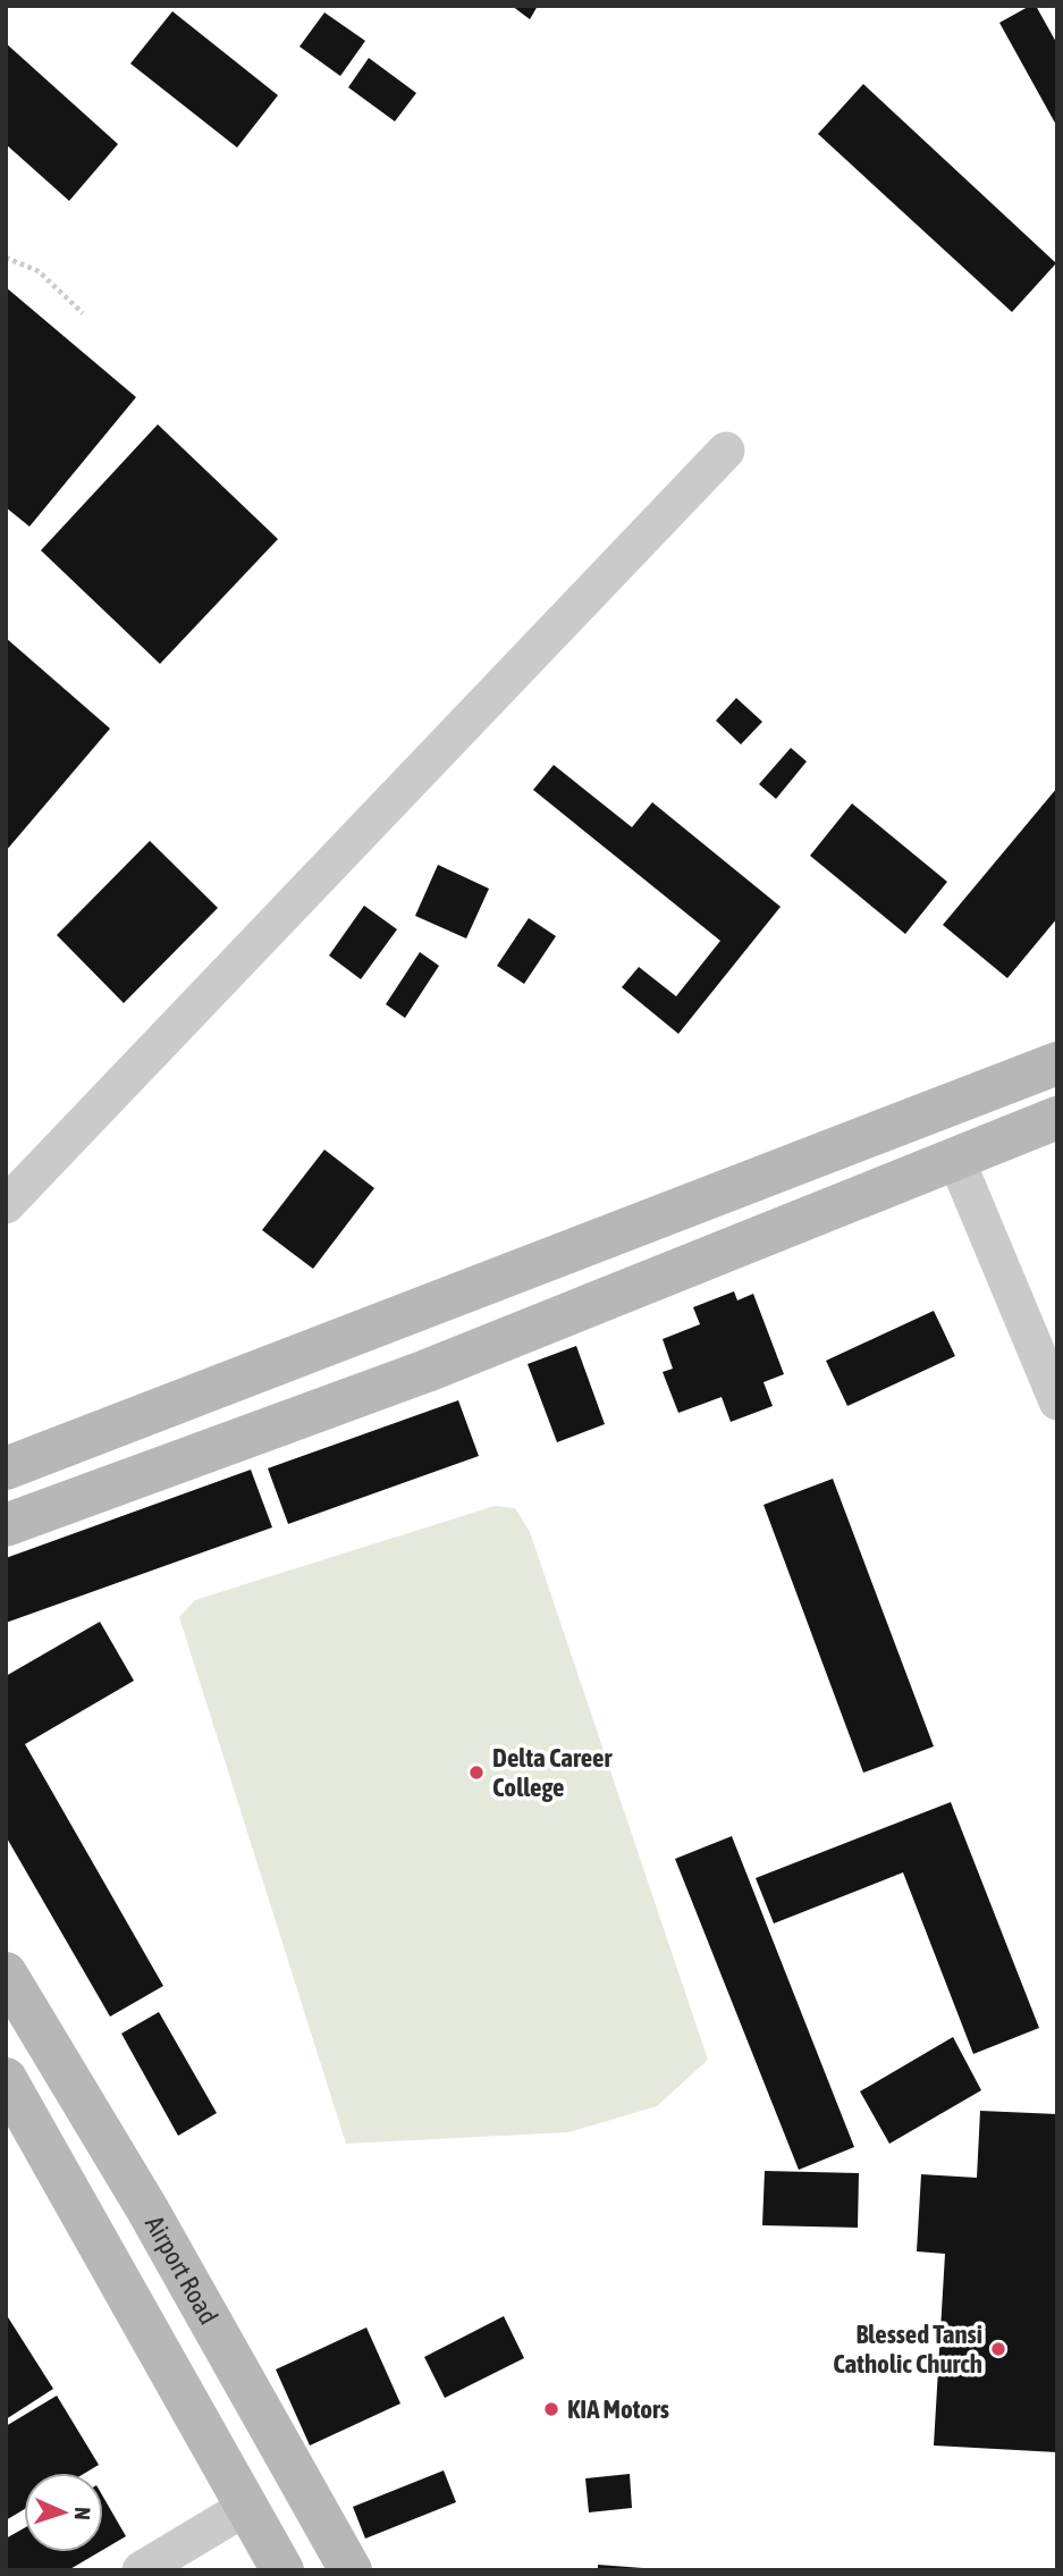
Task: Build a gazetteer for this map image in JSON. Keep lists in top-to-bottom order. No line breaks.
{"streets":{"street":["Airport Road"]},"places":["Delta Career College","Blessed Tansi Catholic Church","KIA Motors"],"north":"right"}
